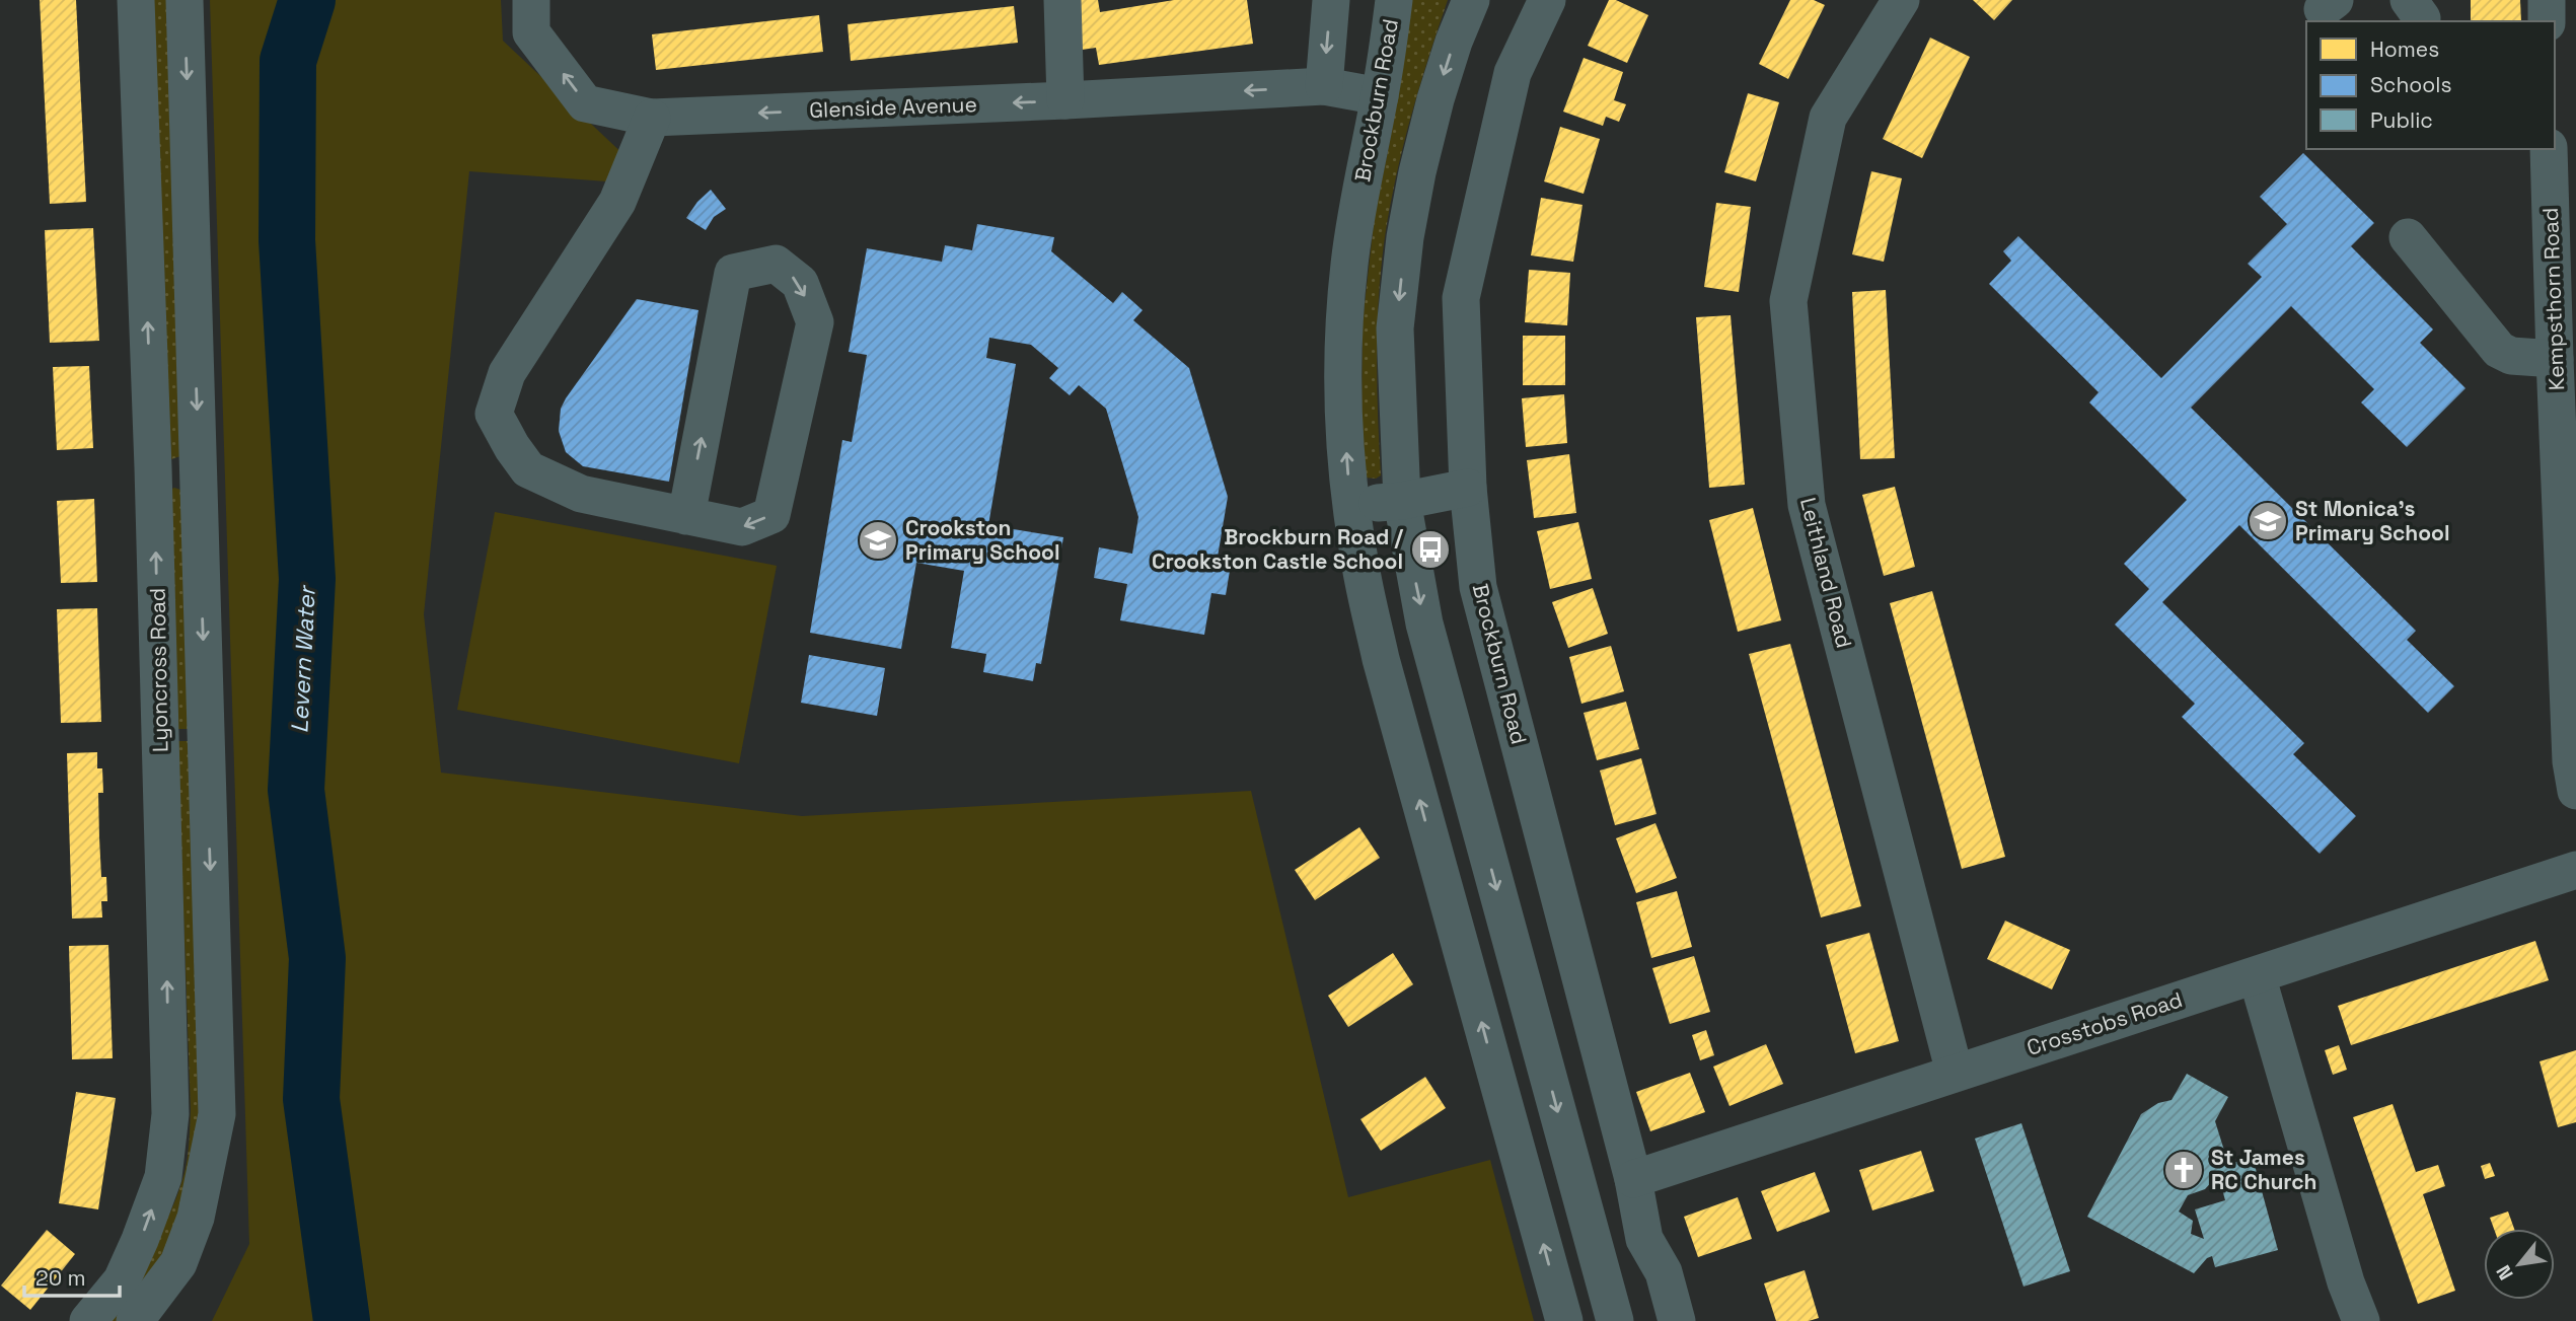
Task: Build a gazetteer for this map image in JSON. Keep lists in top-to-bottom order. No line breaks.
{"streets":{"street":["Brockburn Road","Glenside Avenue","Kempsthorn Road","Leithland Road","Lyoncross Road","Crosstobs Road"]},"crossings":[["Brockburn Road","Glenside Avenue"],["Brockburn Road","Crosstobs Road"],["Leithland Road","Crosstobs Road"]],"one_way":["Glenside Avenue"],"water":["Levern Water"],"places":{"school or university":["St Monica's Primary School","Crookston Primary School"],"bus stop":["Brockburn Road / Crookston Castle School"],"church":["St James RC Church"]},"legend":["Homes","Schools","Public"],"scale_bar":"20 m","north":"bottom left"}
